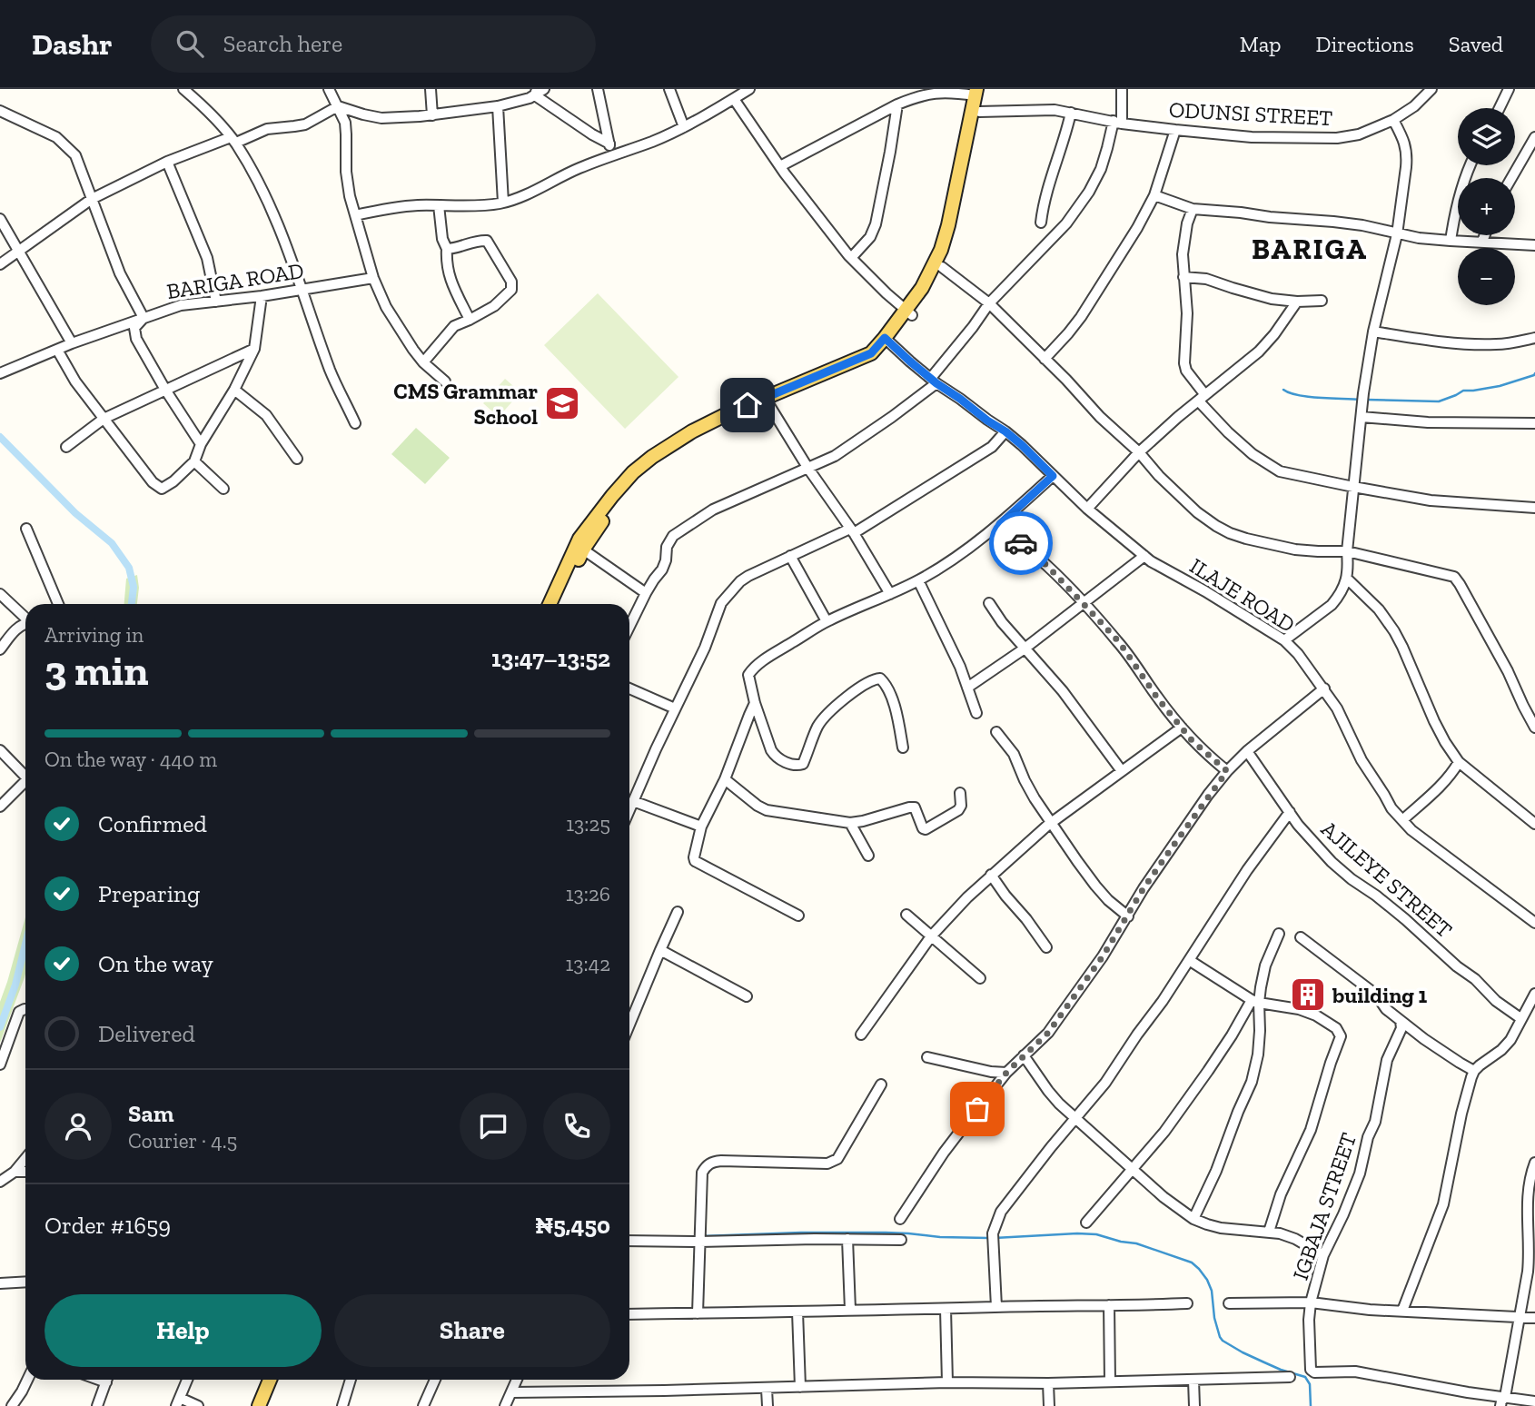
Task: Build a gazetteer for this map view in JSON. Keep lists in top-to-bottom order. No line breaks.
{"streets":{"street":["ODUNSI STREET","BARIGA ROAD","ILAJE ROAD","AJILEYE STREET","IGBAJA STREET"]},"districts":["BARIGA"],"places":{"school or university":["CMS Grammar School"],"building":["building 1"]},"page":{"header":"Dashr","search":"Search here","nav":["Map","Directions","Saved"],"map_buttons":["+","−"],"heading":["3 min","Arriving in","13:47–13:52"],"panel":["Sam","Courier · 4.5","Order #1659","₦5,450"],"bar":"On the way · 440 m","list":[["Confirmed","13:25"],["Preparing","13:26"],["On the way","13:42"],"Delivered"],"buttons":["Help","Share"]}}
